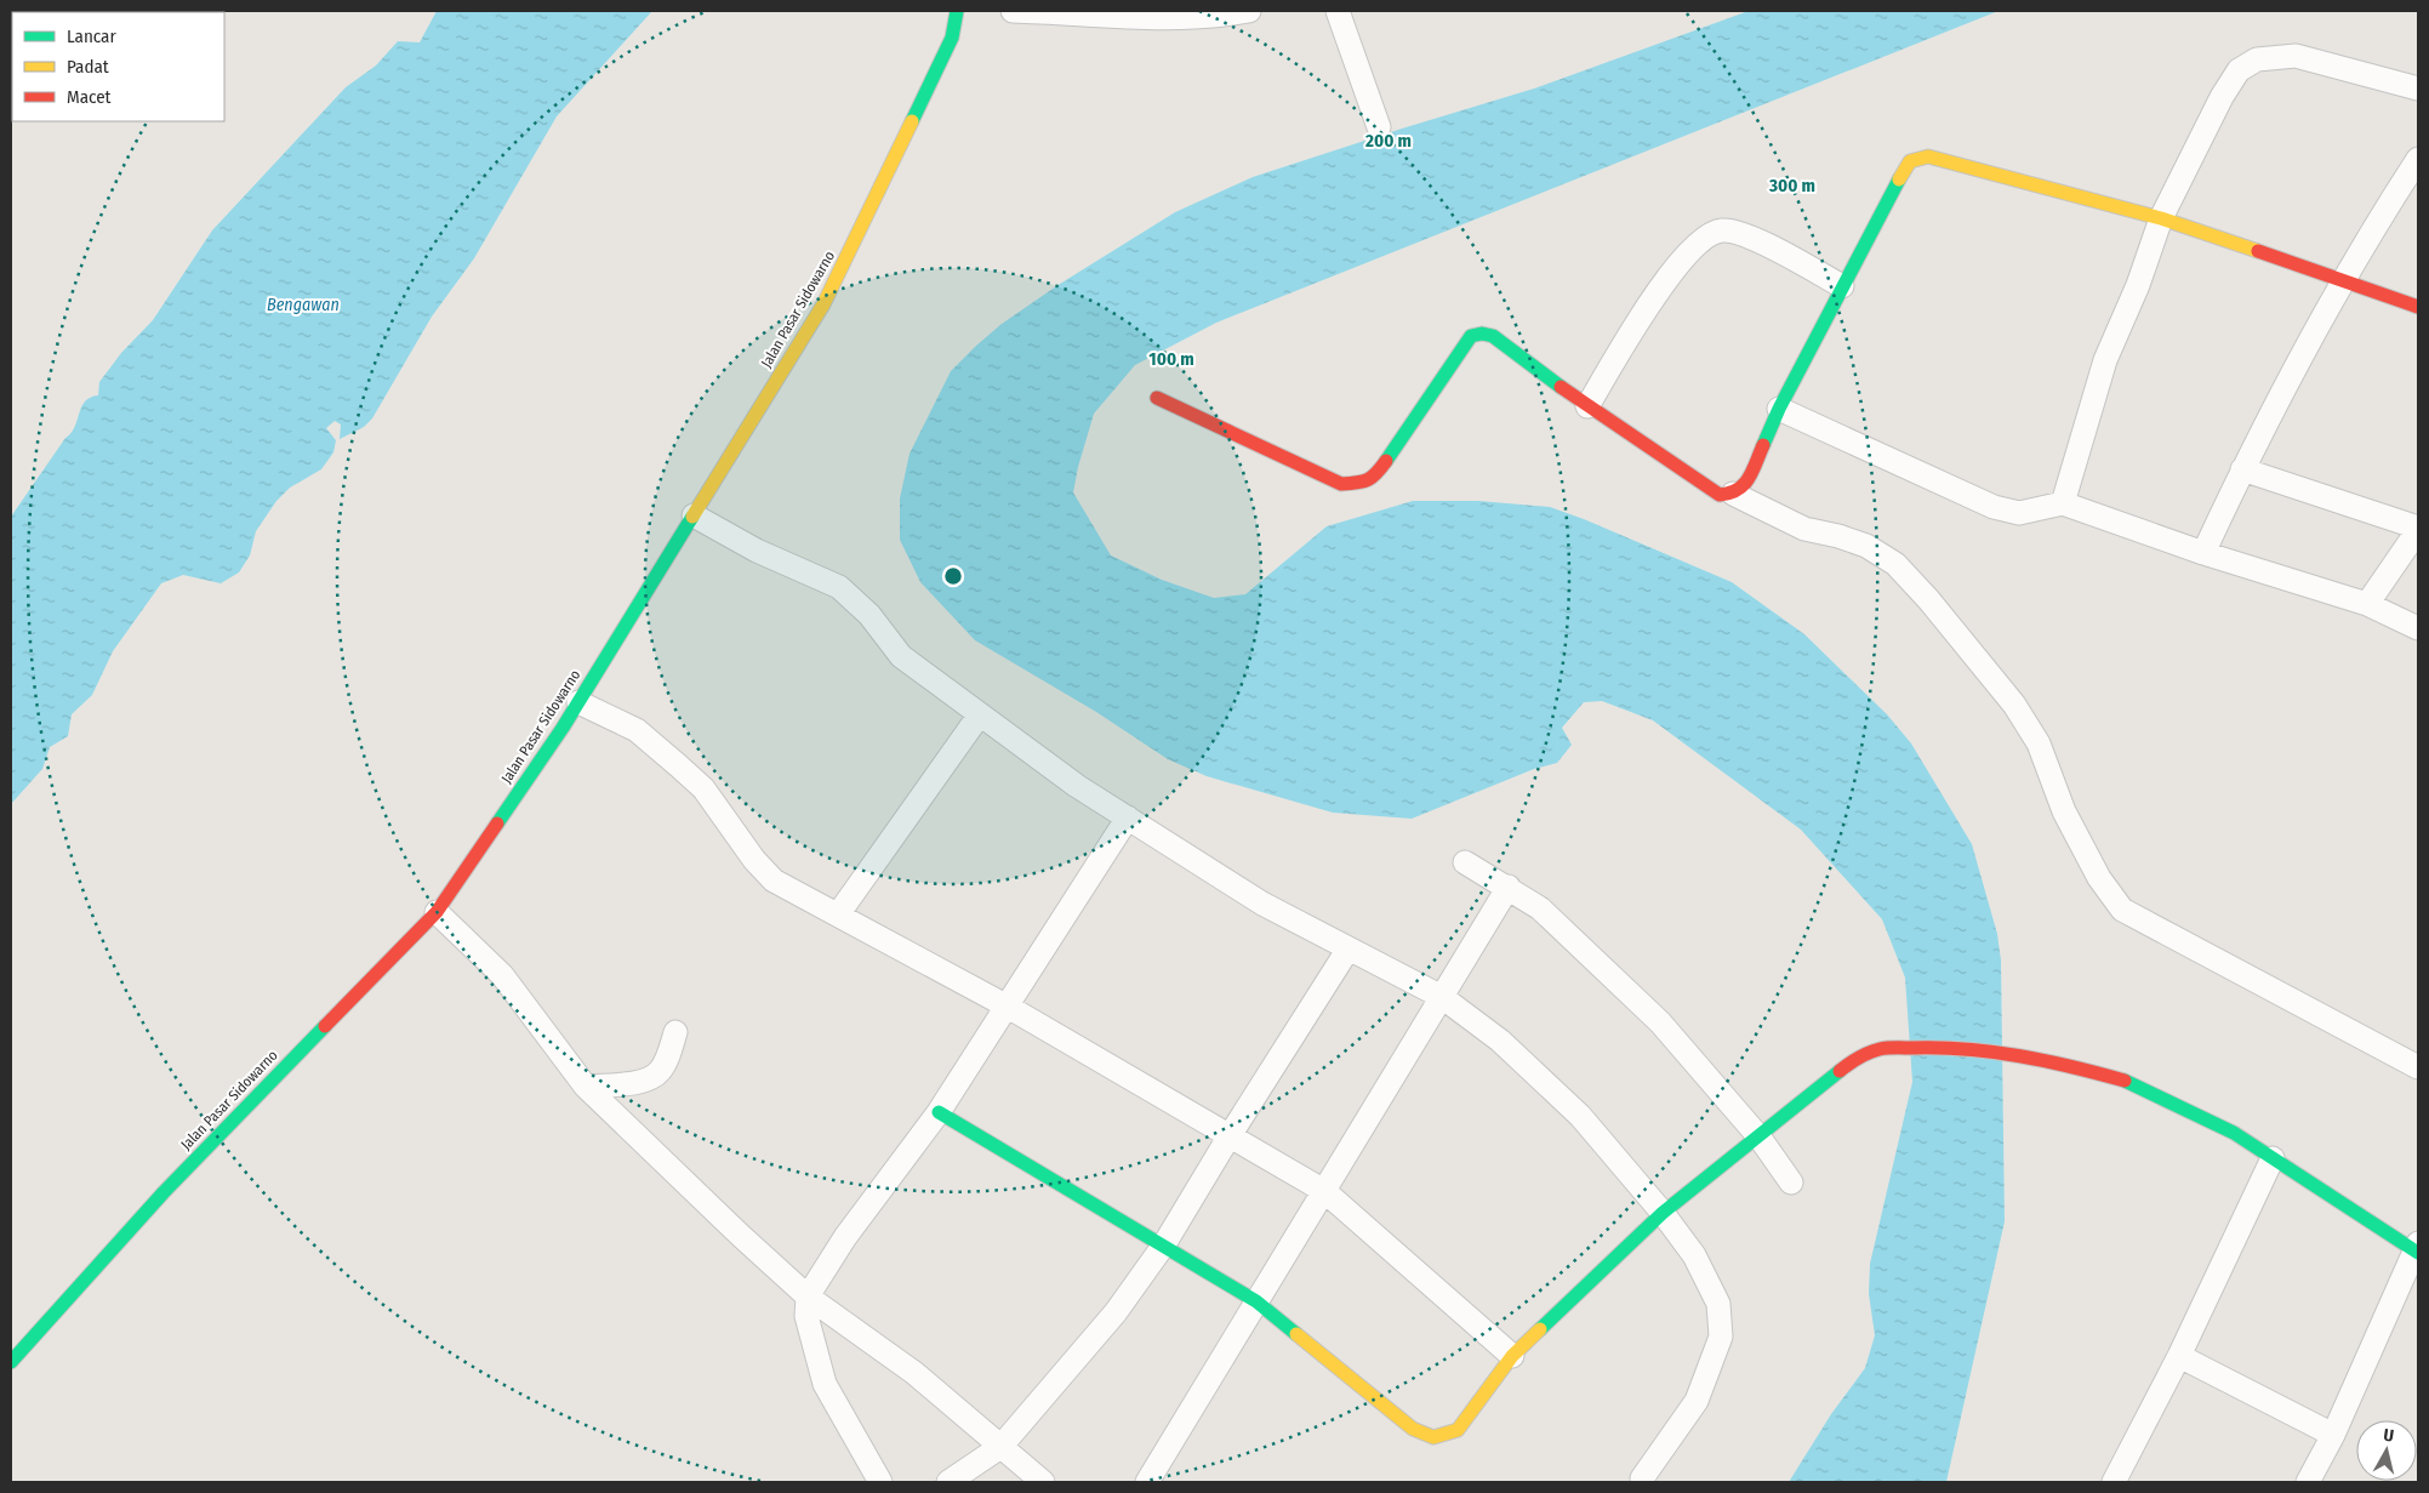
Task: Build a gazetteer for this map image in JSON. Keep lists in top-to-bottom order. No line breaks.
{"streets":{"street":["Jalan Pasar Sidowarno"]},"water":["Bengawan"],"legend":["Lancar","Padat","Macet"],"north":"top","rings":["200 m","300 m","100 m"]}
